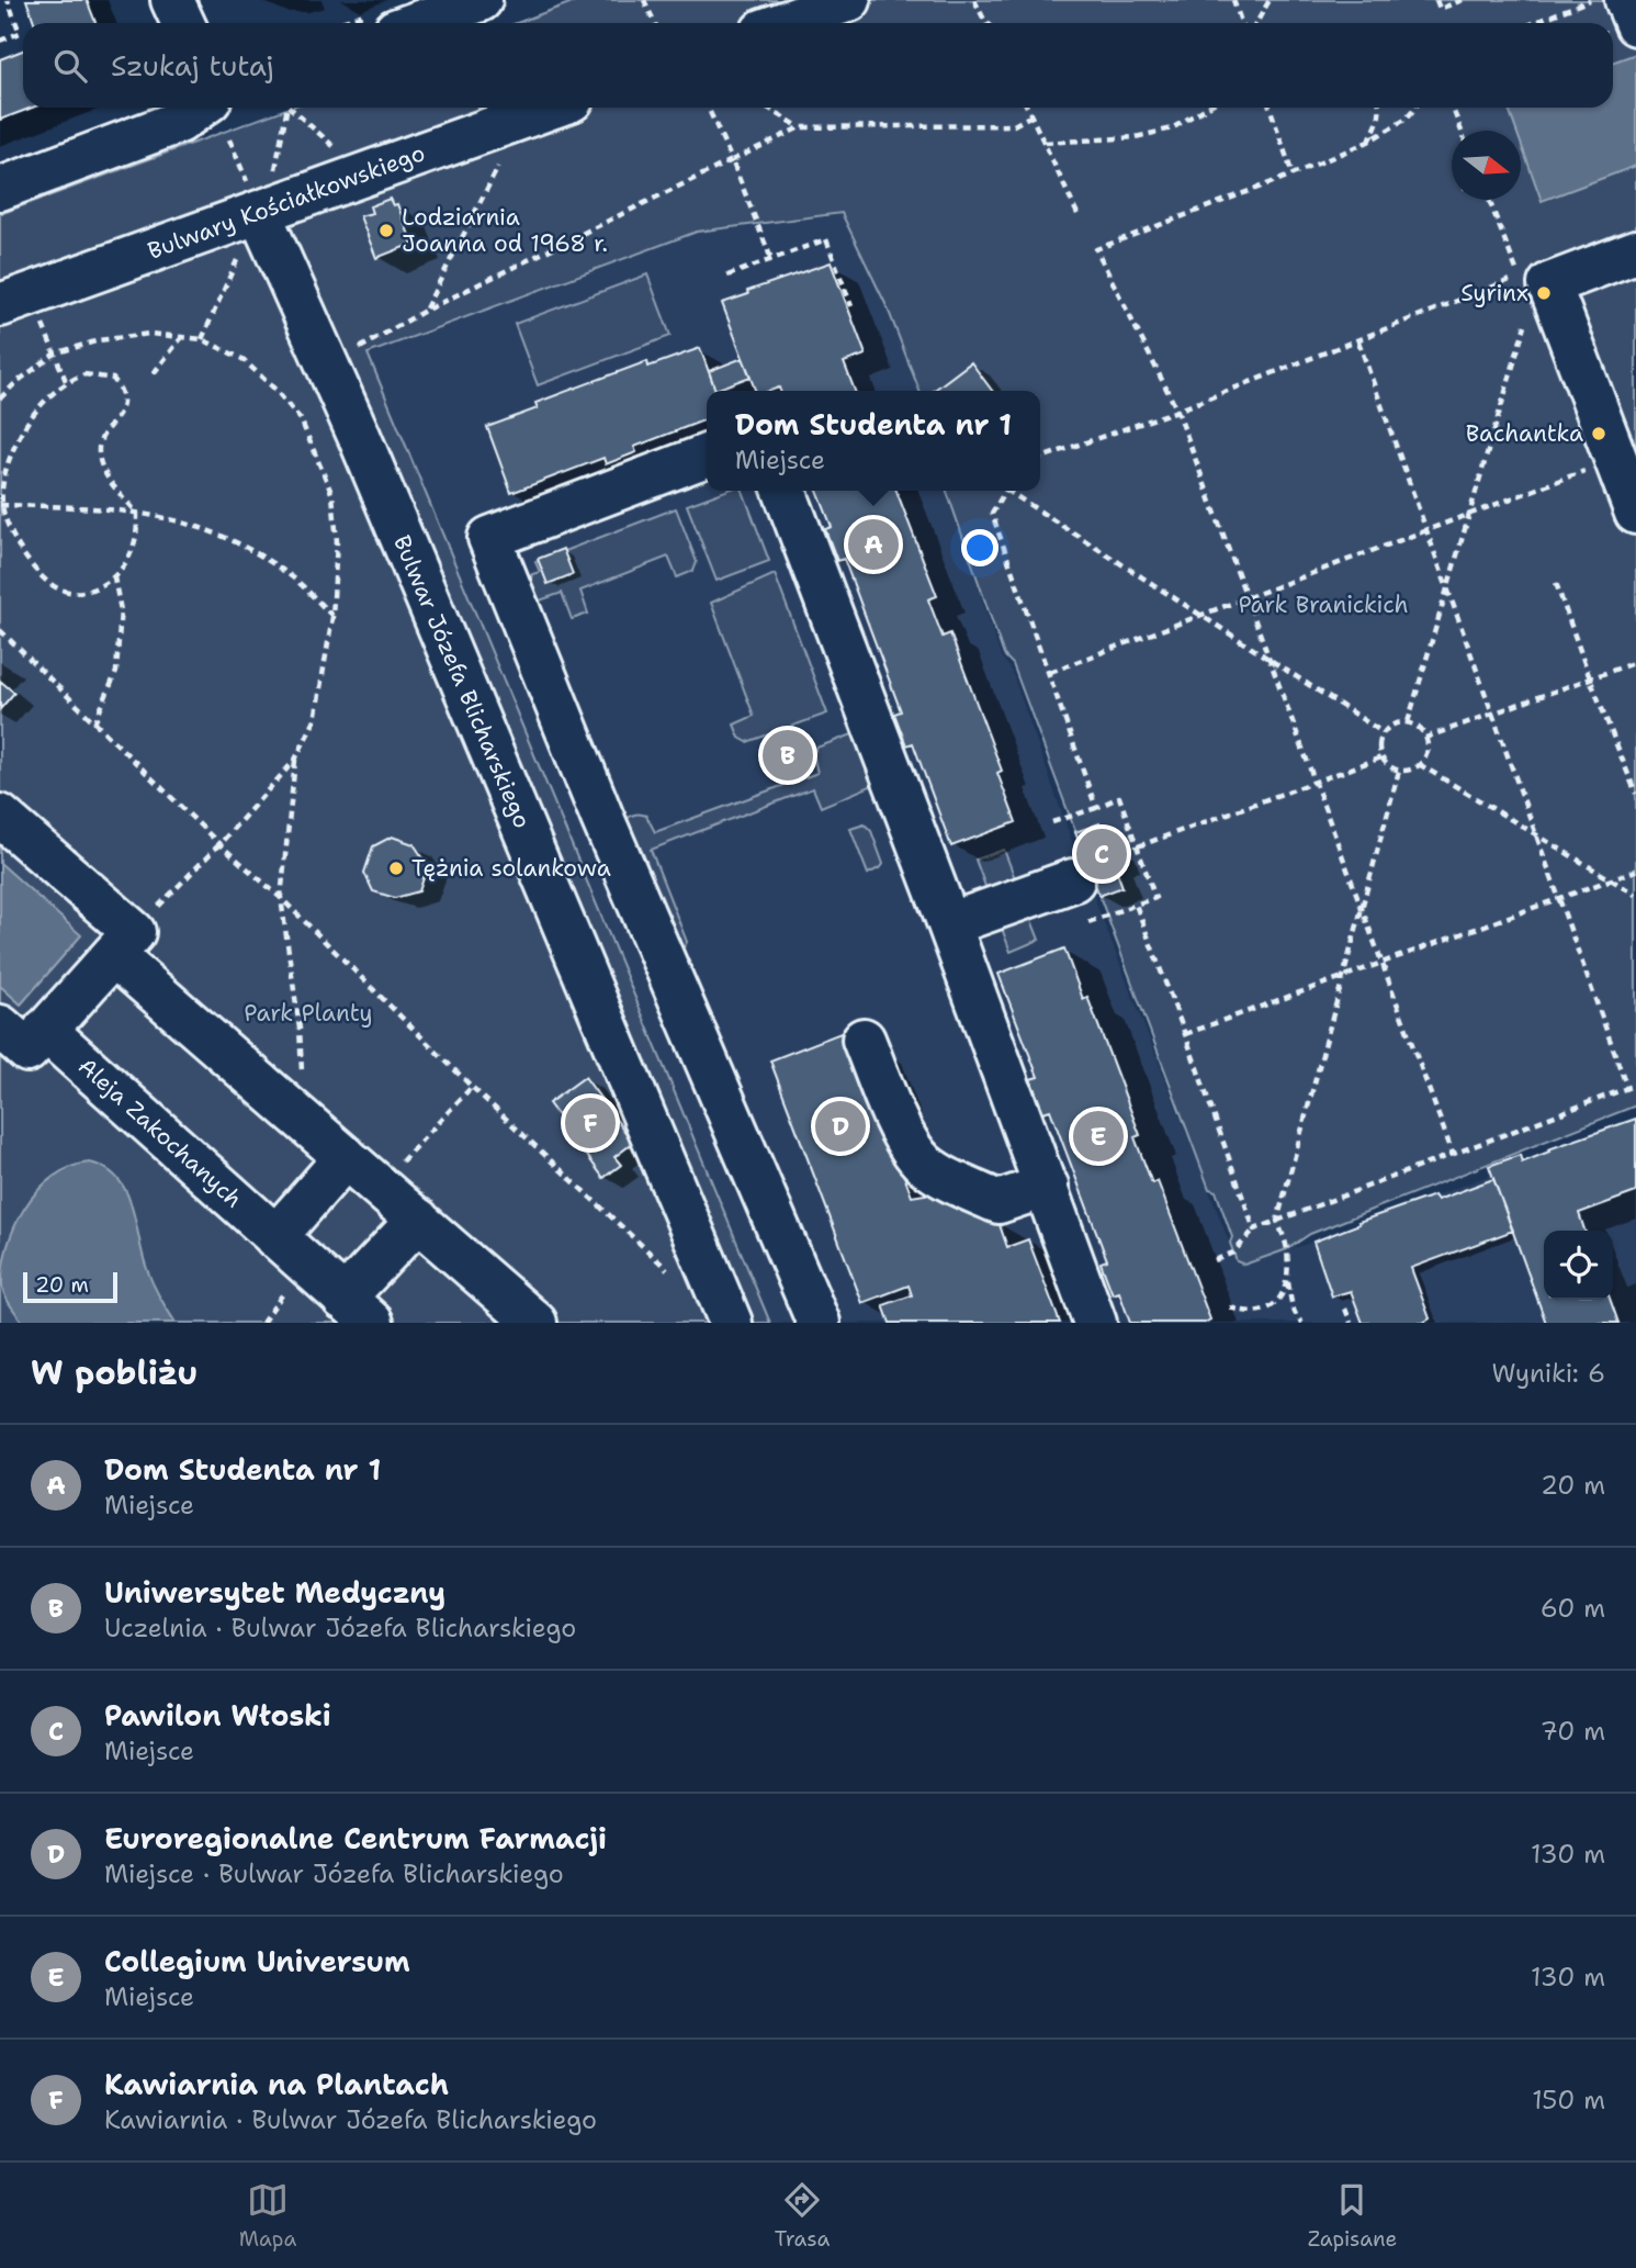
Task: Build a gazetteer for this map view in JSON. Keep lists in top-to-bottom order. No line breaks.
{"streets":{"street":["Bulwary Kościałkowskiego","Bulwar Józefa Blicharskiego","Aleja Zakochanych"]},"crossings":[["Bulwary Kościałkowskiego","Bulwar Józefa Blicharskiego"]],"parks":["Park Branickich","Park Planty"],"places":["Lodziarnia Joanna od 1968 r.","Syrinx","Bachantka","Tężnia solankowa"],"scale_bar":"20 m","north":"right","page":{"search":"Szukaj tutaj","popup":["Dom Studenta nr 1","Miejsce"],"pins":["A","B","C","F","D","E"],"scale":"20 m","heading":["W pobliżu","Wyniki: 6"],"list":[{"mark":"A","name":"Dom Studenta nr 1","note":"Miejsce","value":"20 m"},{"mark":"B","name":"Uniwersytet Medyczny","note":"Uczelnia · Bulwar Józefa Blicharskiego","value":"60 m"},{"mark":"C","name":"Pawilon Włoski","note":"Miejsce","value":"70 m"},{"mark":"D","name":"Euroregionalne Centrum Farmacji","note":"Miejsce · Bulwar Józefa Blicharskiego","value":"130 m"},{"mark":"E","name":"Collegium Universum","note":"Miejsce","value":"130 m"},{"mark":"F","name":"Kawiarnia na Plantach","note":"Kawiarnia · Bulwar Józefa Blicharskiego","value":"150 m"}],"nav":["Mapa","Trasa","Zapisane"]}}
